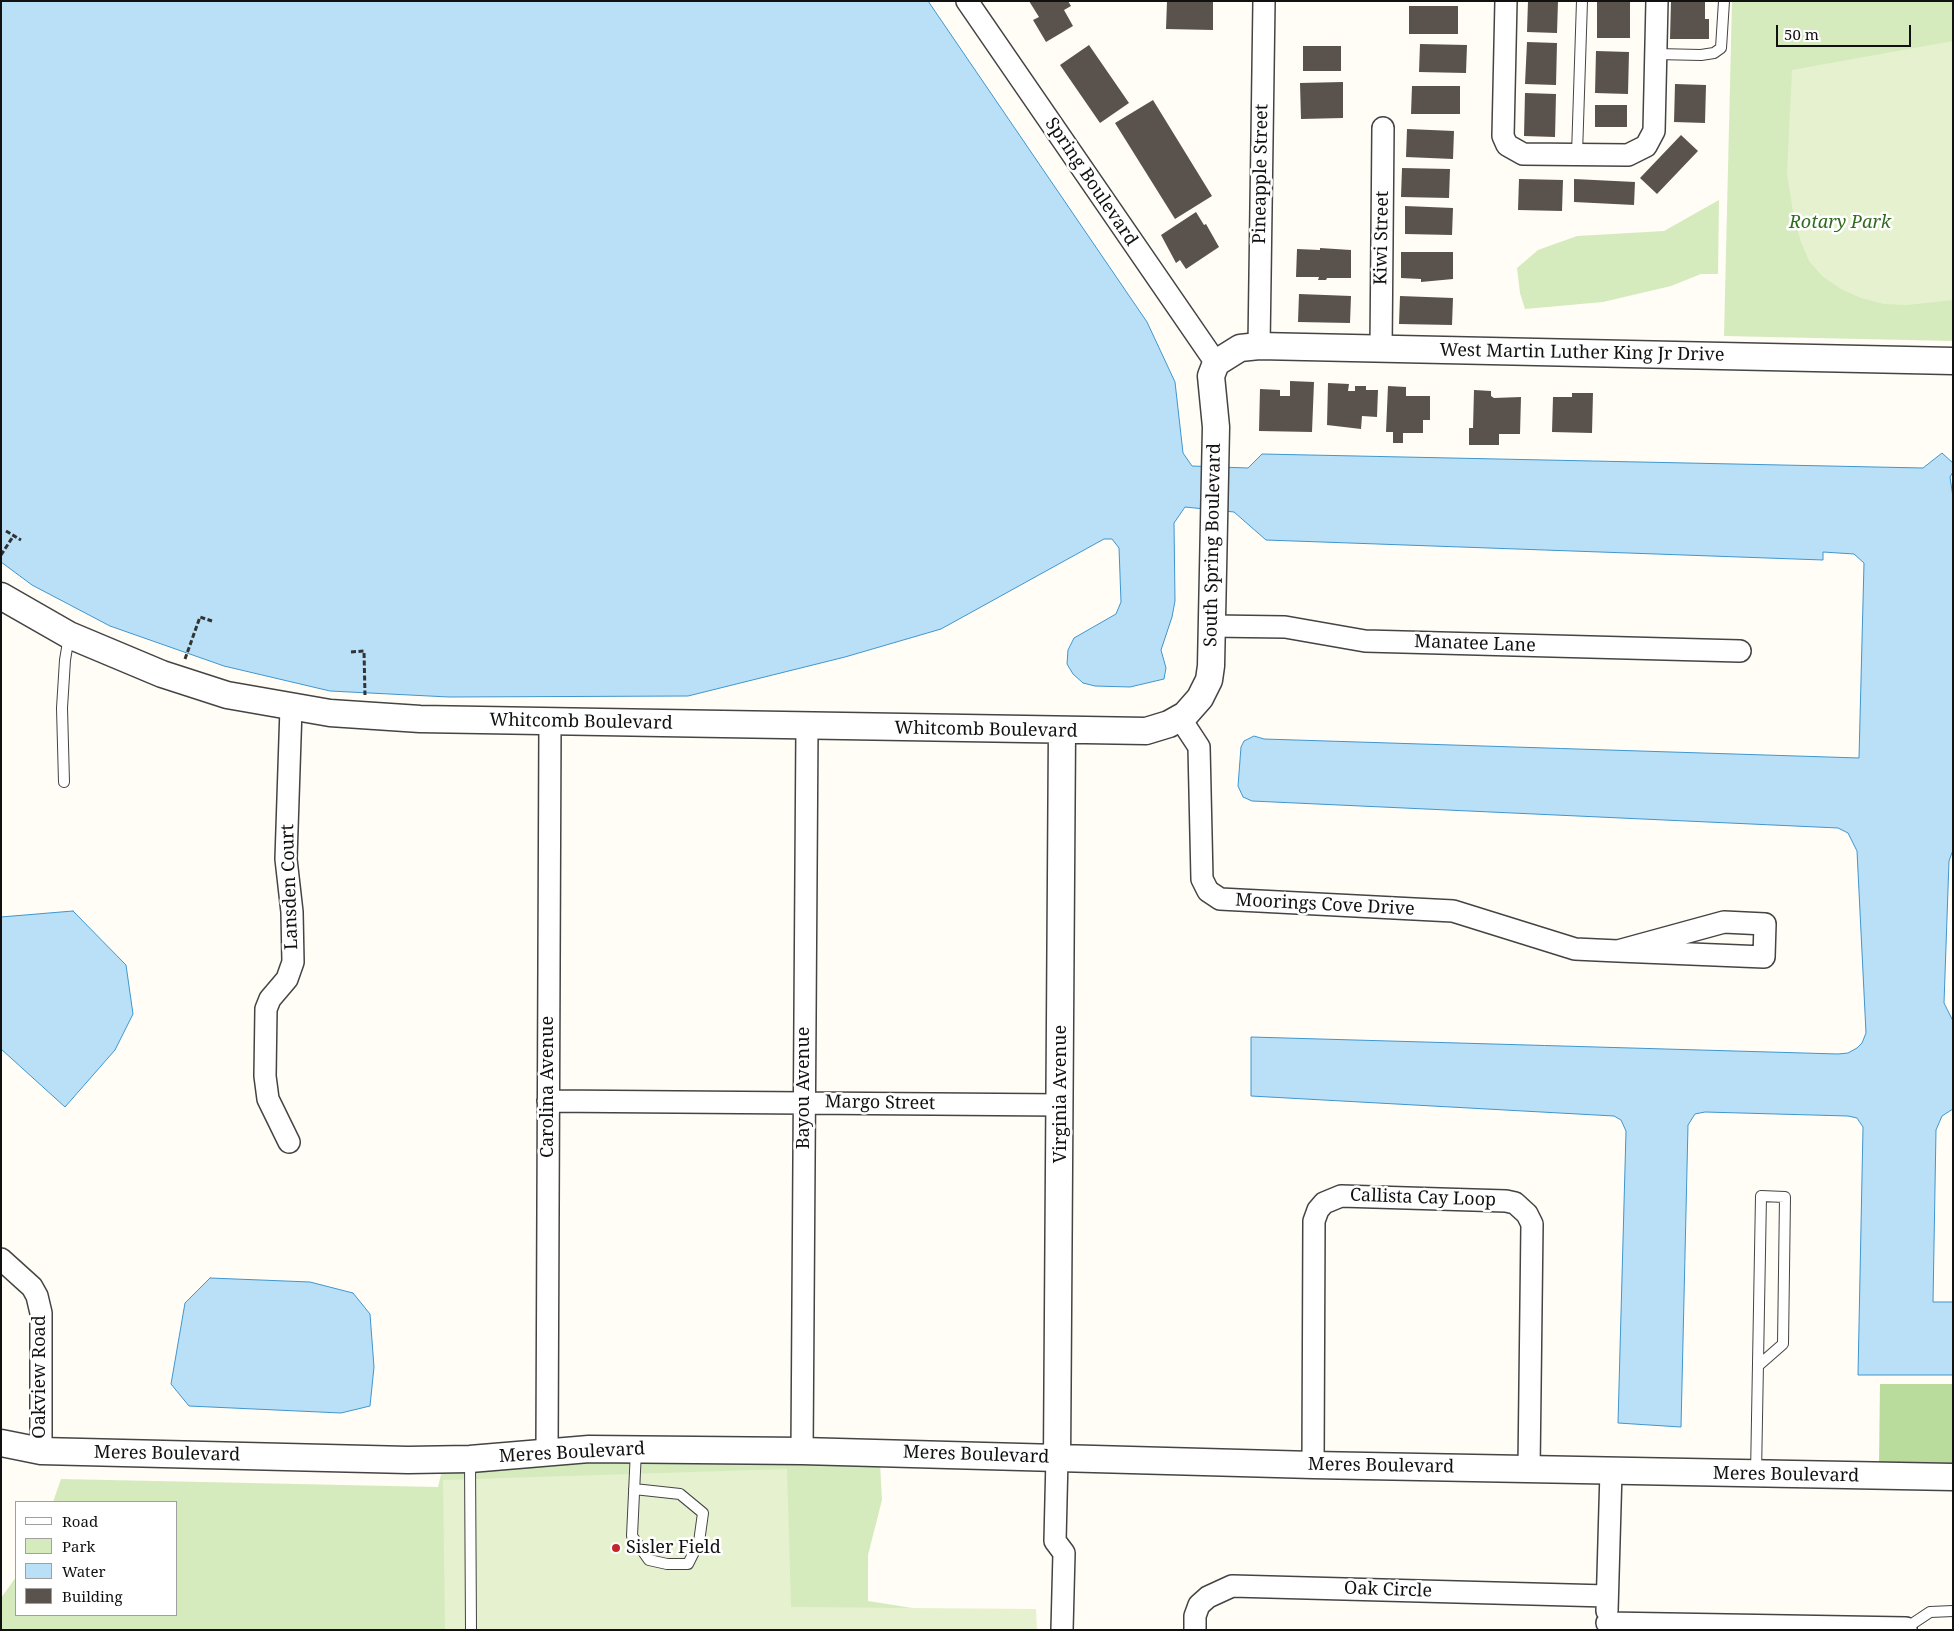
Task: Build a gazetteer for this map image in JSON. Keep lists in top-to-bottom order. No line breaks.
{"streets":{"street":["Pineapple Street","Spring Boulevard","Kiwi Street","West Martin Luther King Jr Drive","South Spring Boulevard","Manatee Lane","Whitcomb Boulevard","Lansden Court","Moorings Cove Drive","Carolina Avenue","Bayou Avenue","Virginia Avenue","Margo Street","Callista Cay Loop","Oakview Road","Meres Boulevard","Oak Circle"]},"crossings":[["Pineapple Street","West Martin Luther King Jr Drive"],["Spring Boulevard","West Martin Luther King Jr Drive"],["Spring Boulevard","South Spring Boulevard"],["Kiwi Street","West Martin Luther King Jr Drive"],["West Martin Luther King Jr Drive","South Spring Boulevard"],["South Spring Boulevard","Manatee Lane"],["South Spring Boulevard","Whitcomb Boulevard"],["South Spring Boulevard","Moorings Cove Drive"],["Whitcomb Boulevard","Lansden Court"],["Whitcomb Boulevard","Moorings Cove Drive"],["Whitcomb Boulevard","Carolina Avenue"],["Whitcomb Boulevard","Bayou Avenue"],["Whitcomb Boulevard","Virginia Avenue"],["Carolina Avenue","Margo Street"],["Carolina Avenue","Meres Boulevard"],["Bayou Avenue","Margo Street"],["Bayou Avenue","Meres Boulevard"],["Virginia Avenue","Margo Street"],["Virginia Avenue","Meres Boulevard"],["Callista Cay Loop","Meres Boulevard"],["Oakview Road","Meres Boulevard"]],"parks":["Rotary Park"],"places":["Sisler Field"],"legend":["Road","Park","Water","Building"],"scale_bar":"50 m"}
